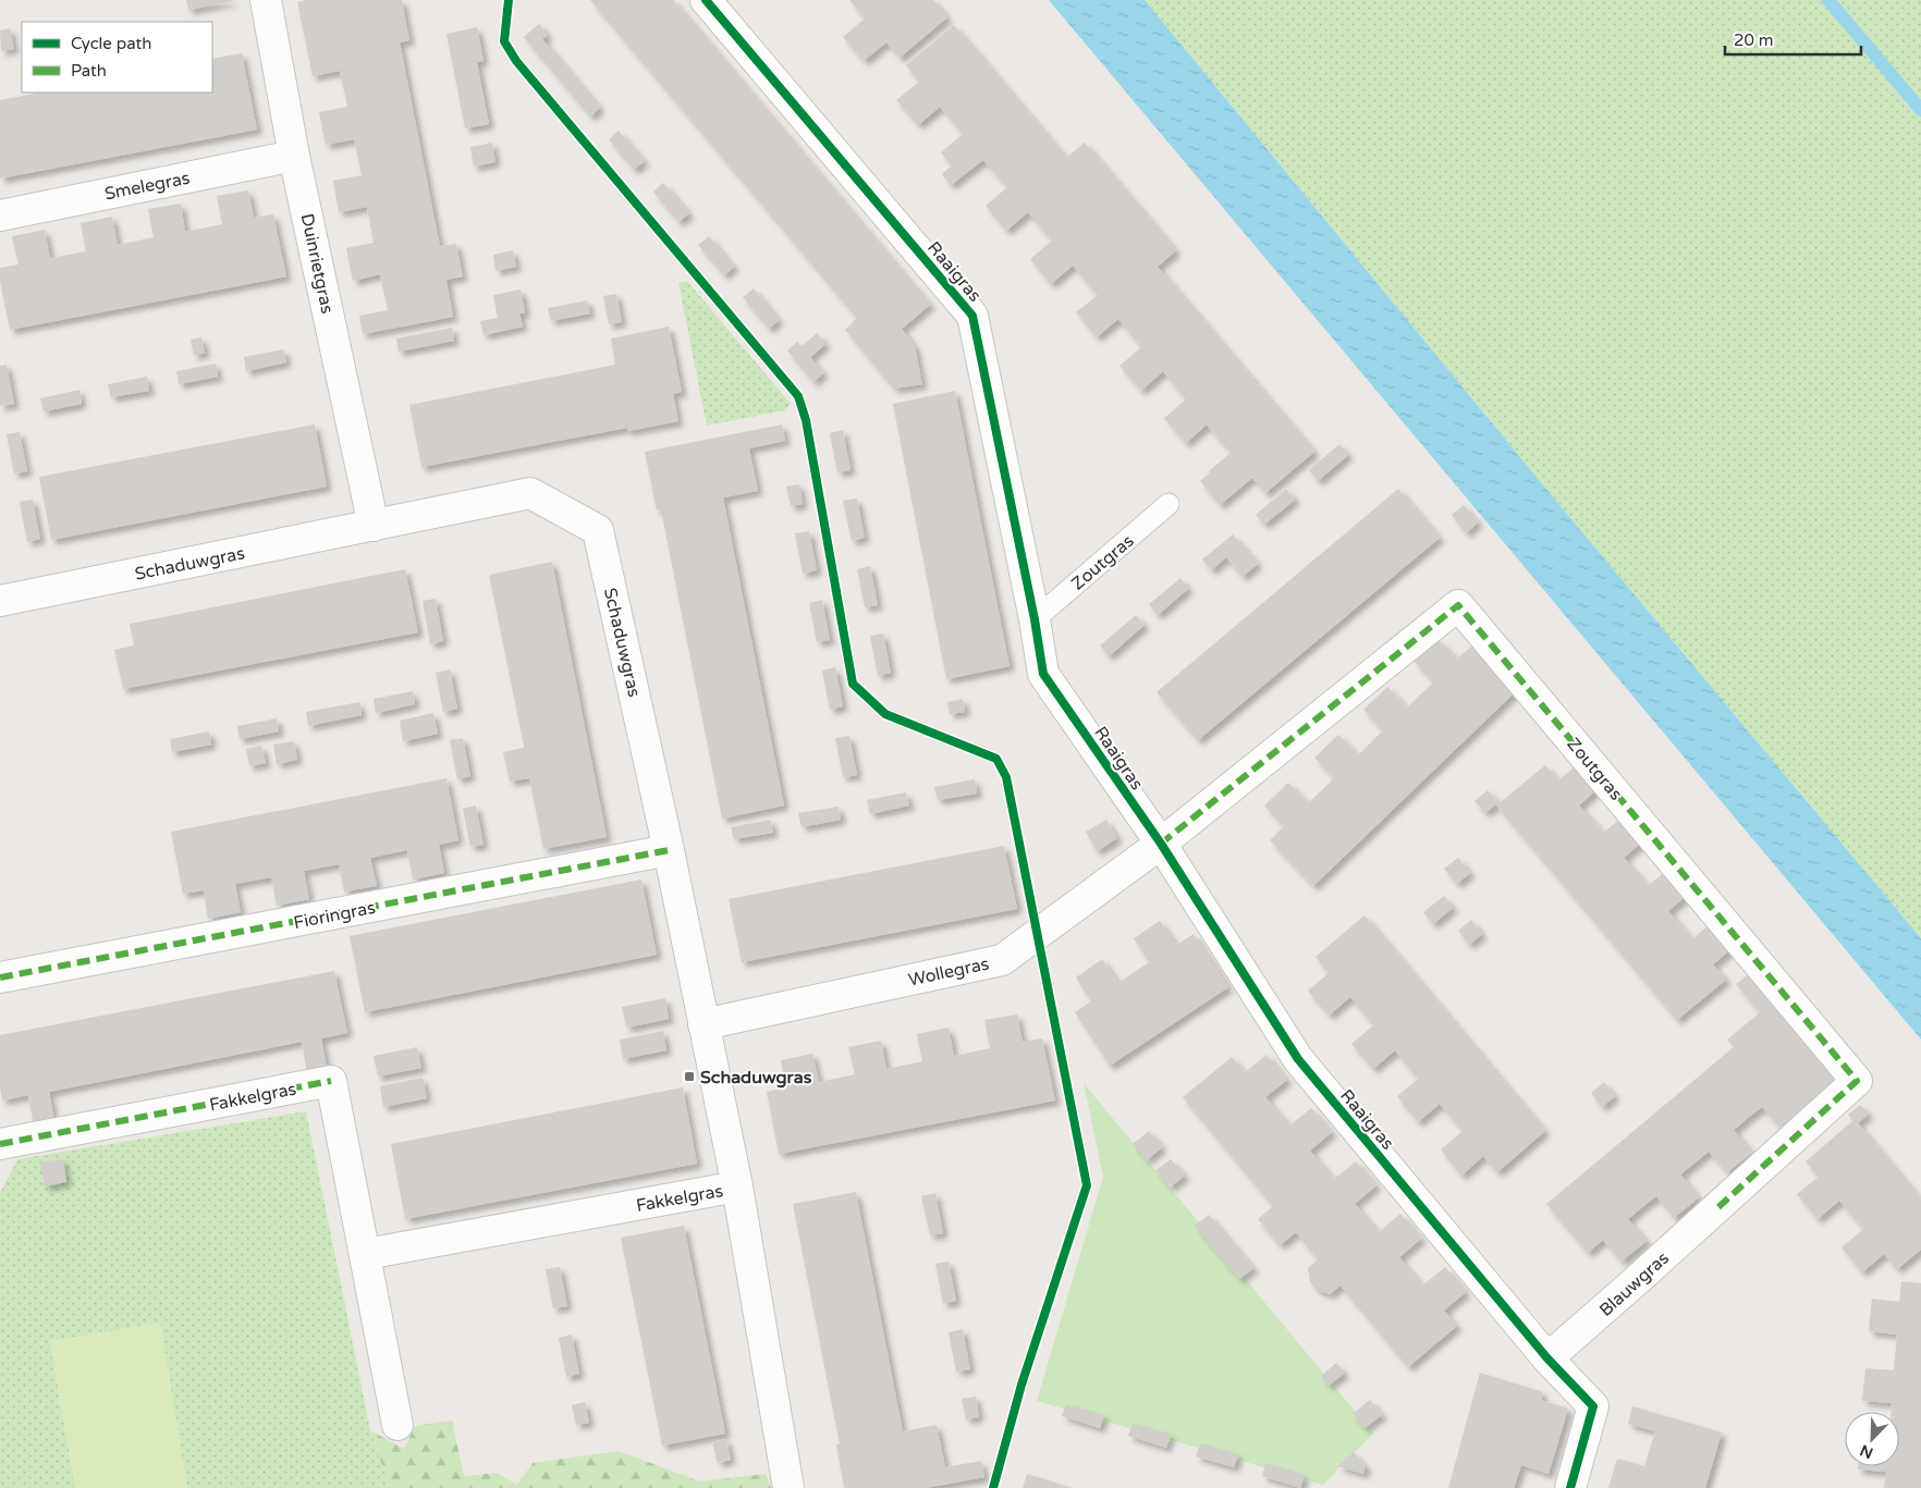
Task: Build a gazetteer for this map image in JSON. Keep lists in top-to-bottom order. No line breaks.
{"streets":{"street":["Smelegras","Duinrietgras","Raaigras","Zoutgras","Schaduwgras","Fioringras","Wollegras","Fakkelgras","Blauwgras"]},"crossings":[["Smelegras","Duinrietgras"],["Duinrietgras","Schaduwgras"],["Raaigras","Zoutgras"],["Raaigras","Wollegras"],["Raaigras","Blauwgras"],["Zoutgras","Wollegras"],["Zoutgras","Blauwgras"],["Schaduwgras","Fioringras"],["Schaduwgras","Wollegras"],["Schaduwgras","Fakkelgras"]],"places":{"transit":["Schaduwgras"]},"legend":["Cycle path","Path"],"scale_bar":"20 m","north":"bottom left"}
